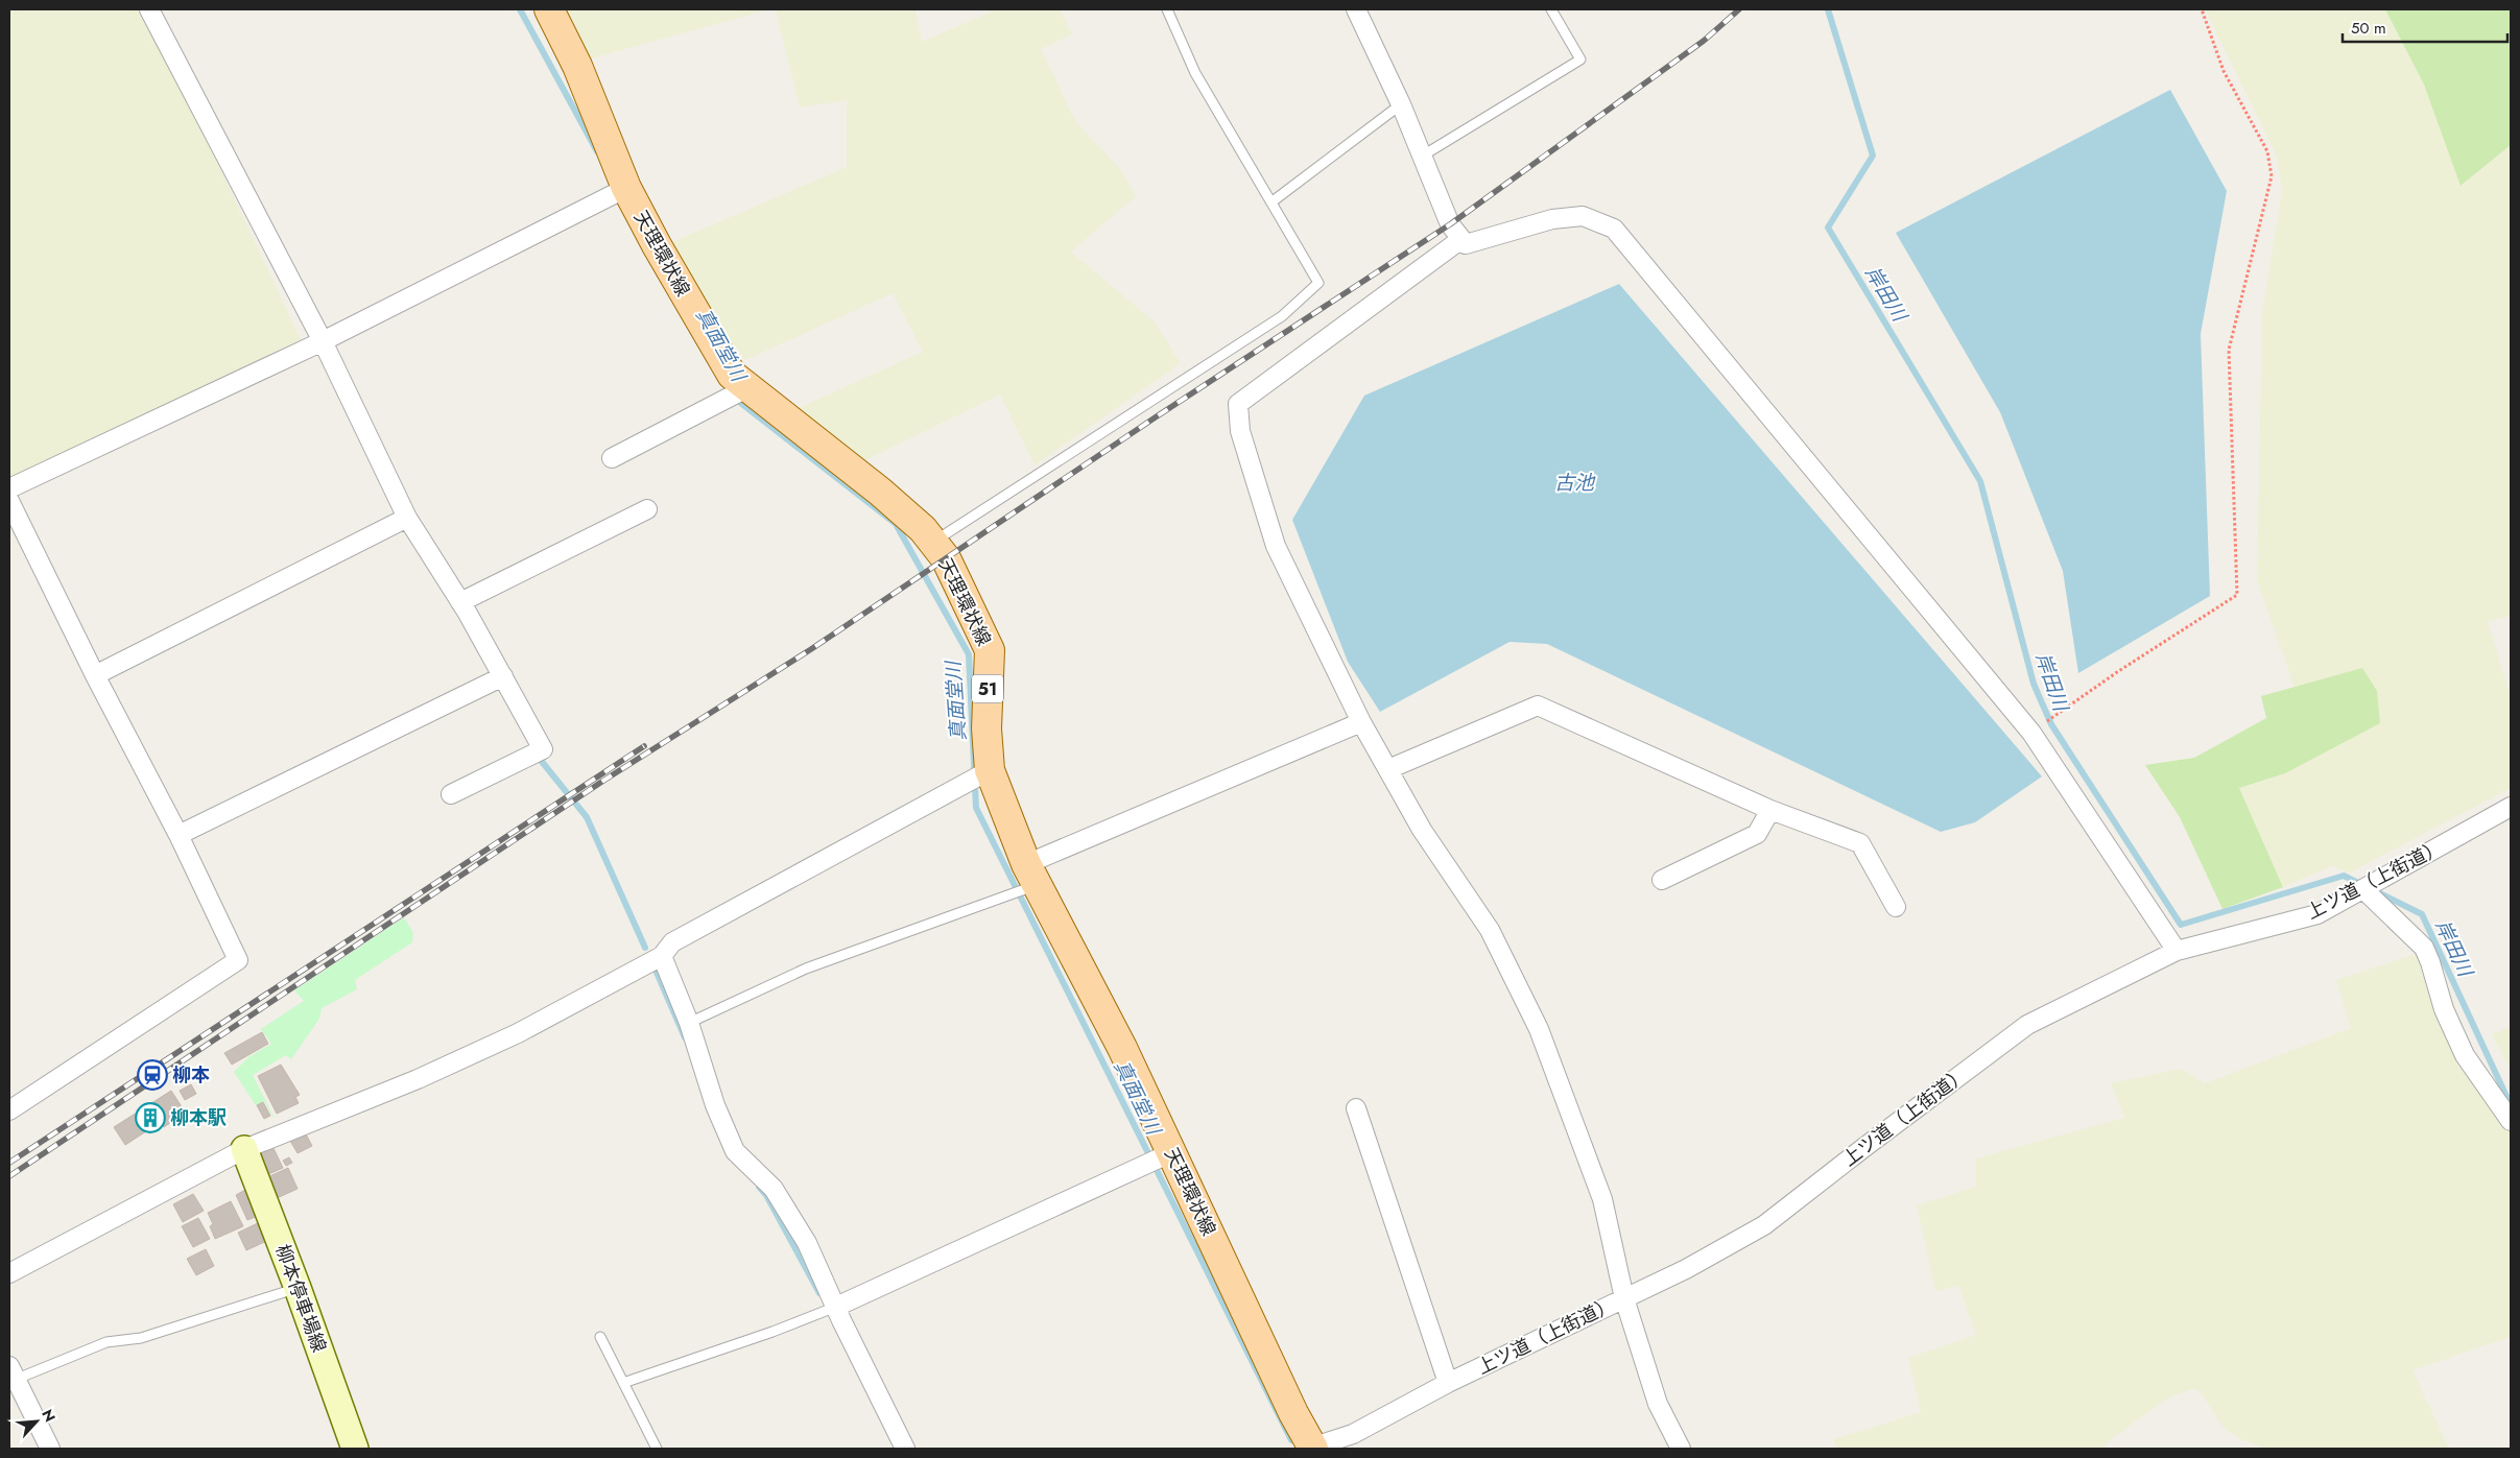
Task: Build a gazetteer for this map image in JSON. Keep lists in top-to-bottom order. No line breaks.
{"streets":{"main road":["天理環状線","51","柳本停車場線"],"street":["上ツ道（上街道）"]},"crossings":[["天理環状線","上ツ道（上街道）"]],"water":["岸田川","真面堂川","古池"],"places":{"station":["柳本"],"building":["柳本駅"]},"scale_bar":"50 m","north":"top right"}
